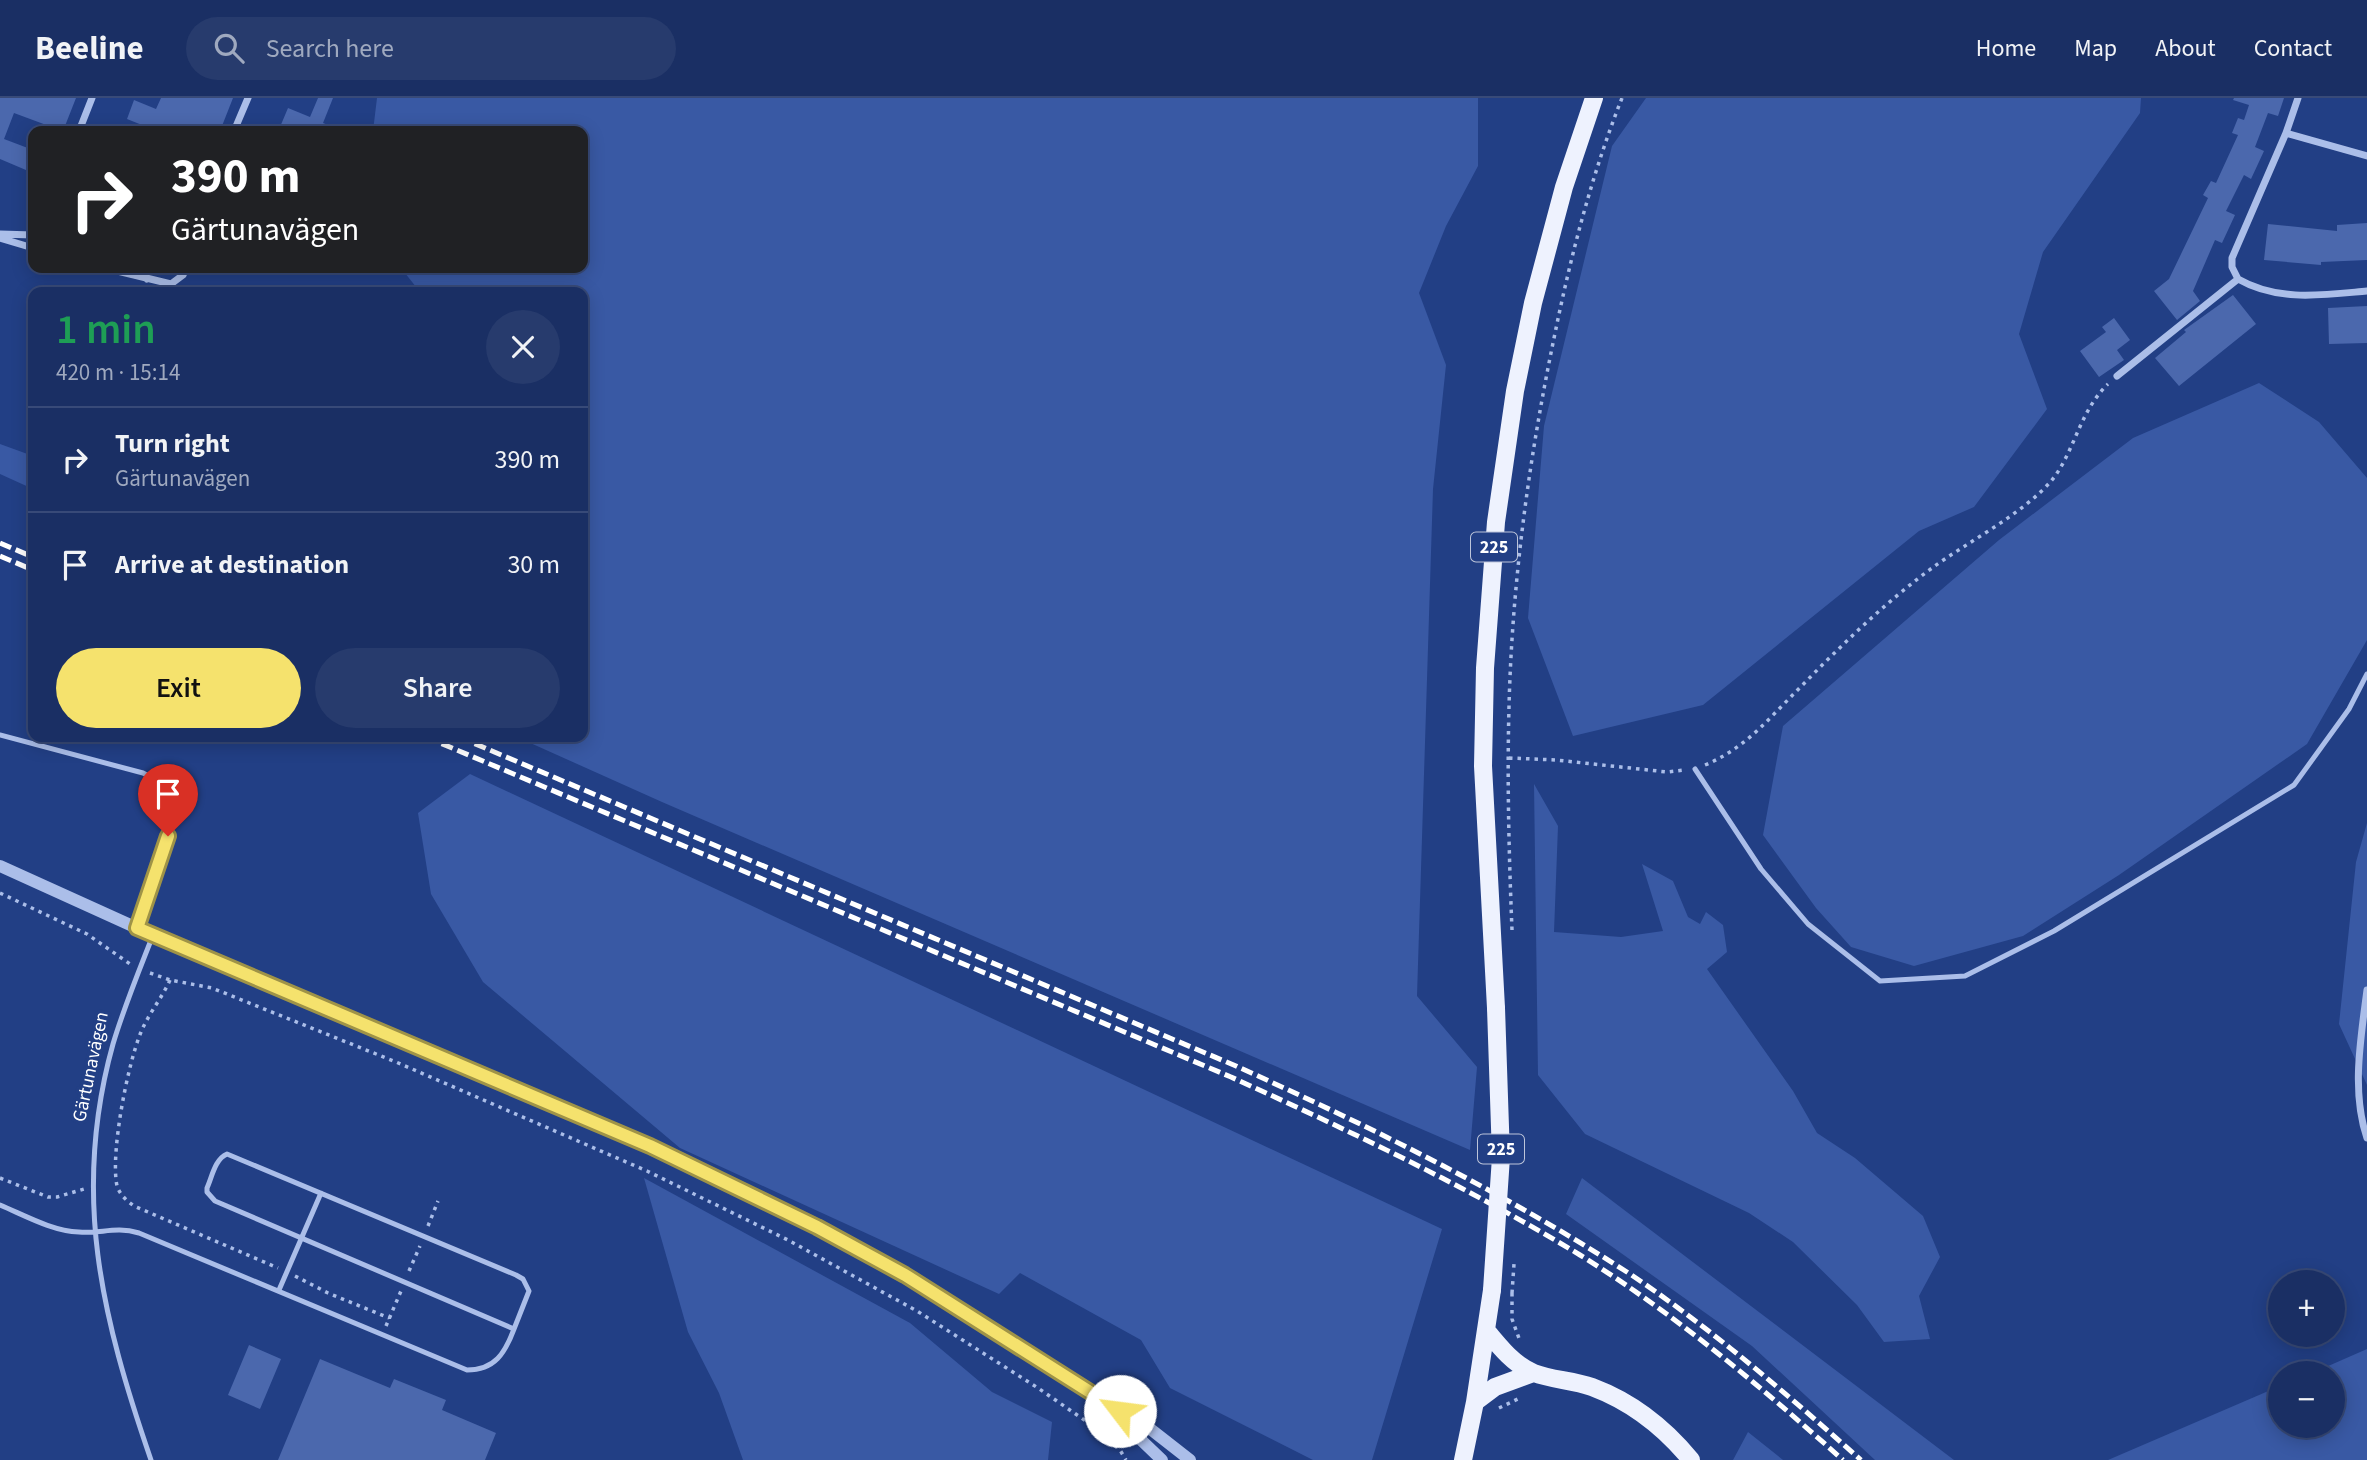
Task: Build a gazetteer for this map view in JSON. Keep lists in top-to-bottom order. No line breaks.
{"streets":{"main road":["225"],"lane":["Gärtunavägen"]},"page":{"header":"Beeline","search":"Search here","nav":["Home","Map","About","Contact"],"turn":["390 m","Gärtunavägen"],"heading":["1 min","420 m · 15:14"],"list":[{"name":"Turn right","note":"Gärtunavägen","value":"390 m"},{"name":"Arrive at destination","value":"30 m"}],"buttons":["Exit","Share"],"map_buttons":["+","−"]}}
